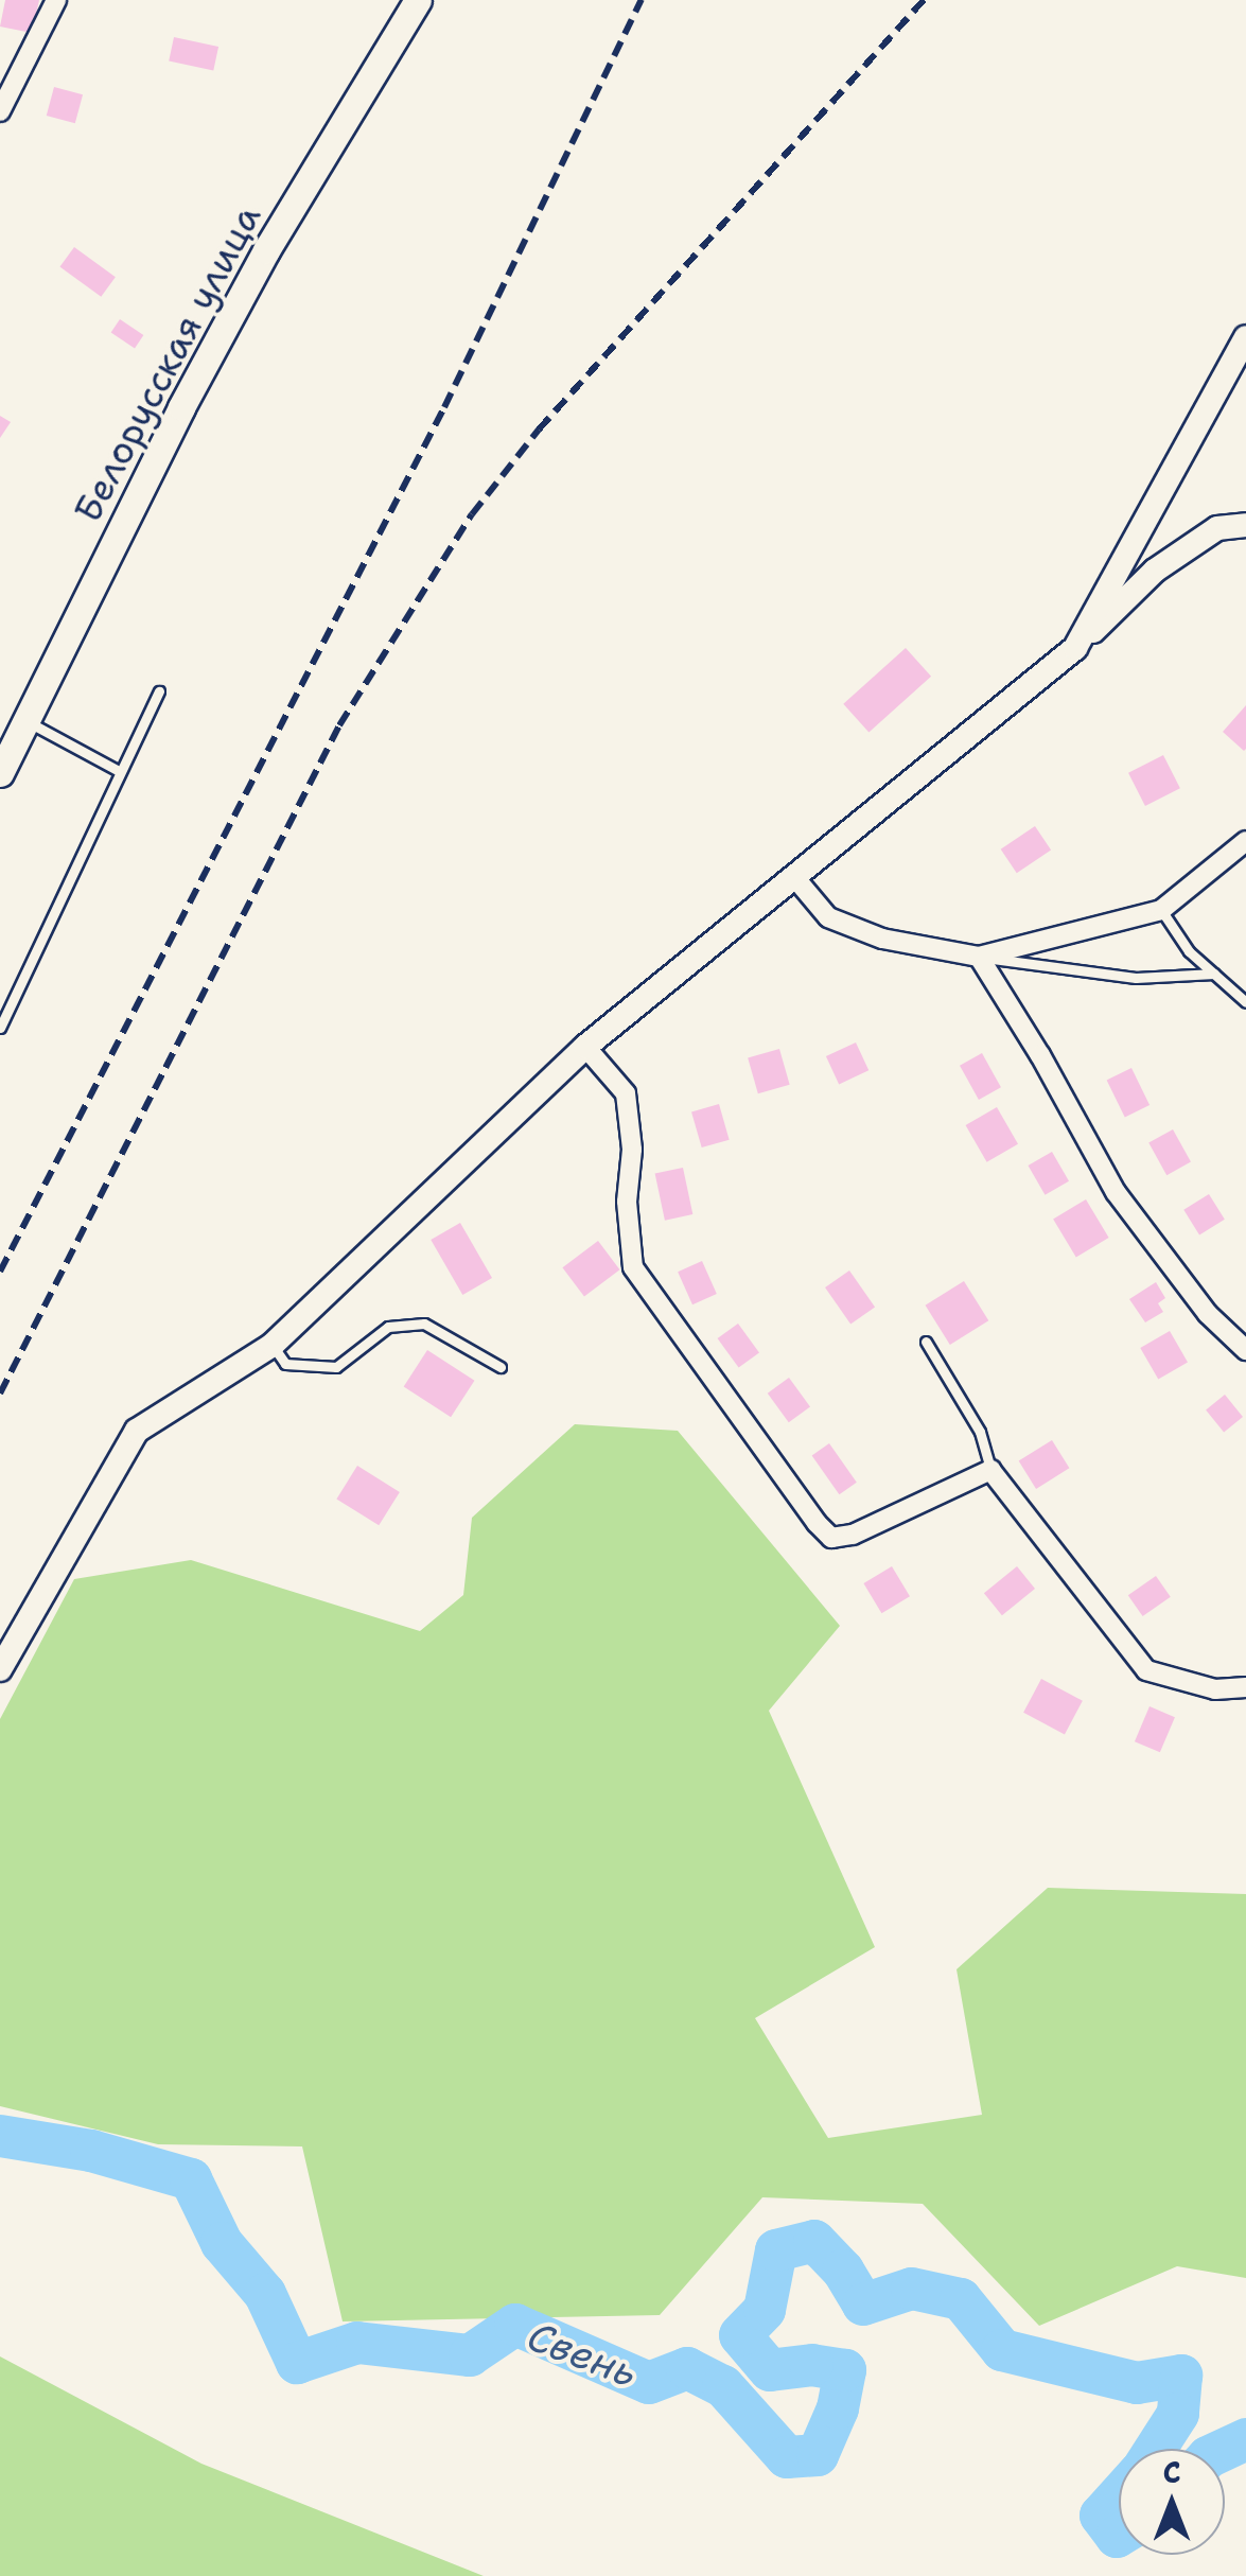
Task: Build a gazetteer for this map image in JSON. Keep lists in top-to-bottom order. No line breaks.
{"streets":{"main road":["Белорусская улица"]},"water":["Свень"],"north":"top"}
